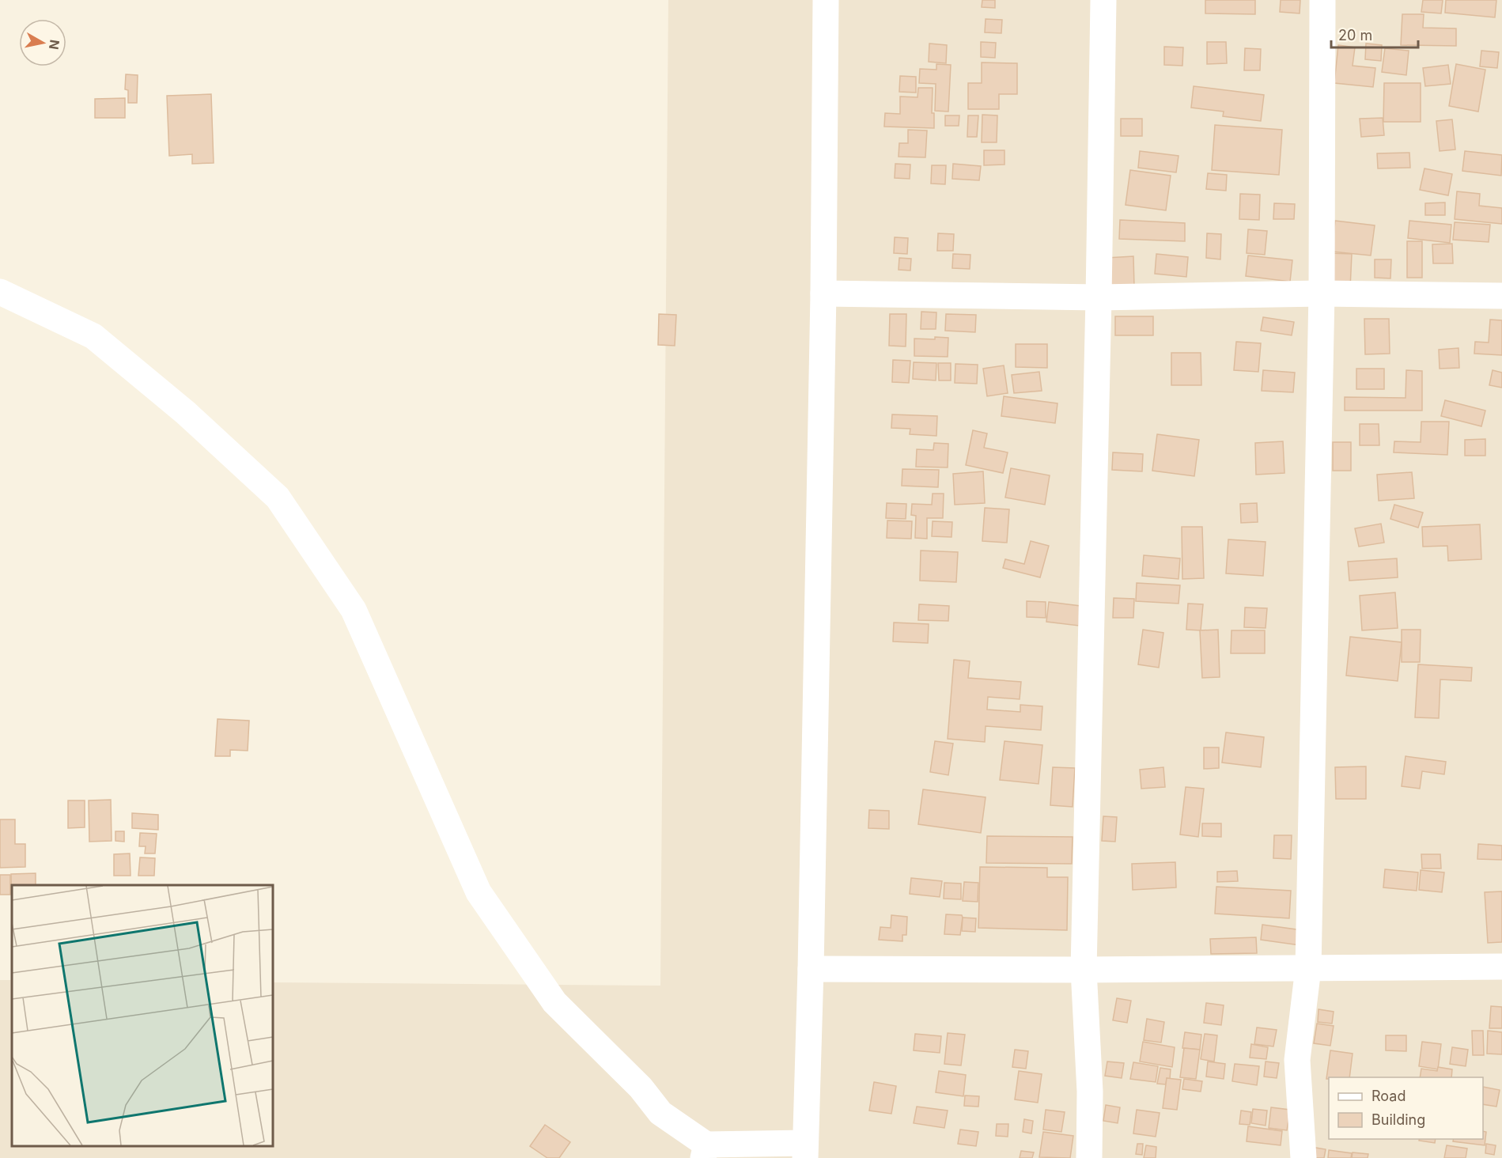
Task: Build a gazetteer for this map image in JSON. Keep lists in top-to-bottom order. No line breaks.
{"legend":["Road","Building"],"scale_bar":"20 m","north":"right"}
